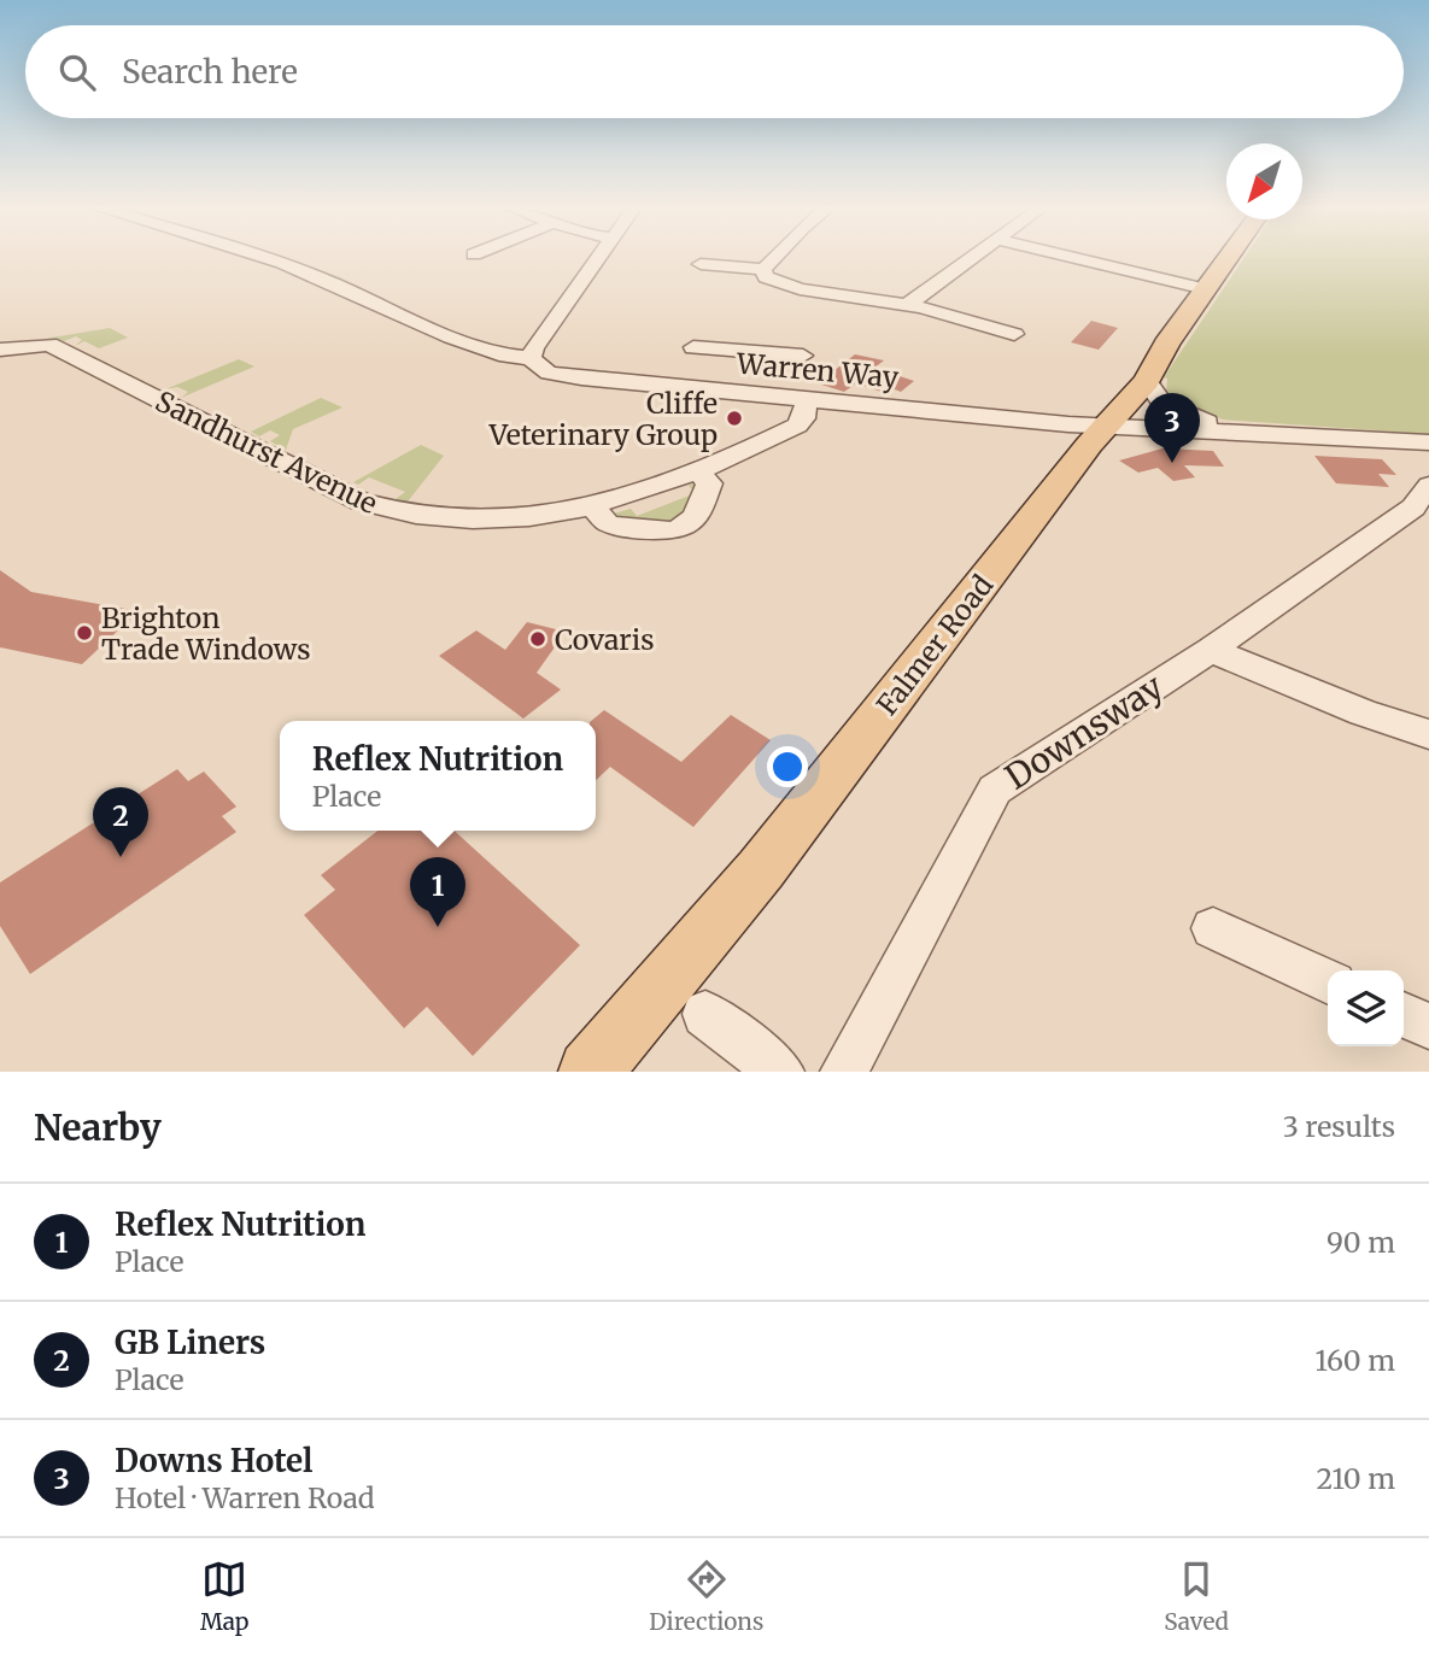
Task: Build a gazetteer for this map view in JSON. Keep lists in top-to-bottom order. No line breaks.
{"streets":{"main road":["Falmer Road"],"street":["Warren Way","Sandhurst Avenue","Downsway"]},"crossings":[["Warren Way","Sandhurst Avenue"],["Warren Way","Falmer Road"]],"places":["Cliffe Veterinary Group","Brighton Trade Windows","Covaris"],"north":"bottom left","page":{"search":"Search here","pins":["3","2","1"],"popup":["Reflex Nutrition","Place"],"heading":["Nearby","3 results"],"list":[{"mark":"1","name":"Reflex Nutrition","note":"Place","value":"90 m"},{"mark":"2","name":"GB Liners","note":"Place","value":"160 m"},{"mark":"3","name":"Downs Hotel","note":"Hotel · Warren Road","value":"210 m"}],"nav":["Map","Directions","Saved"]}}
